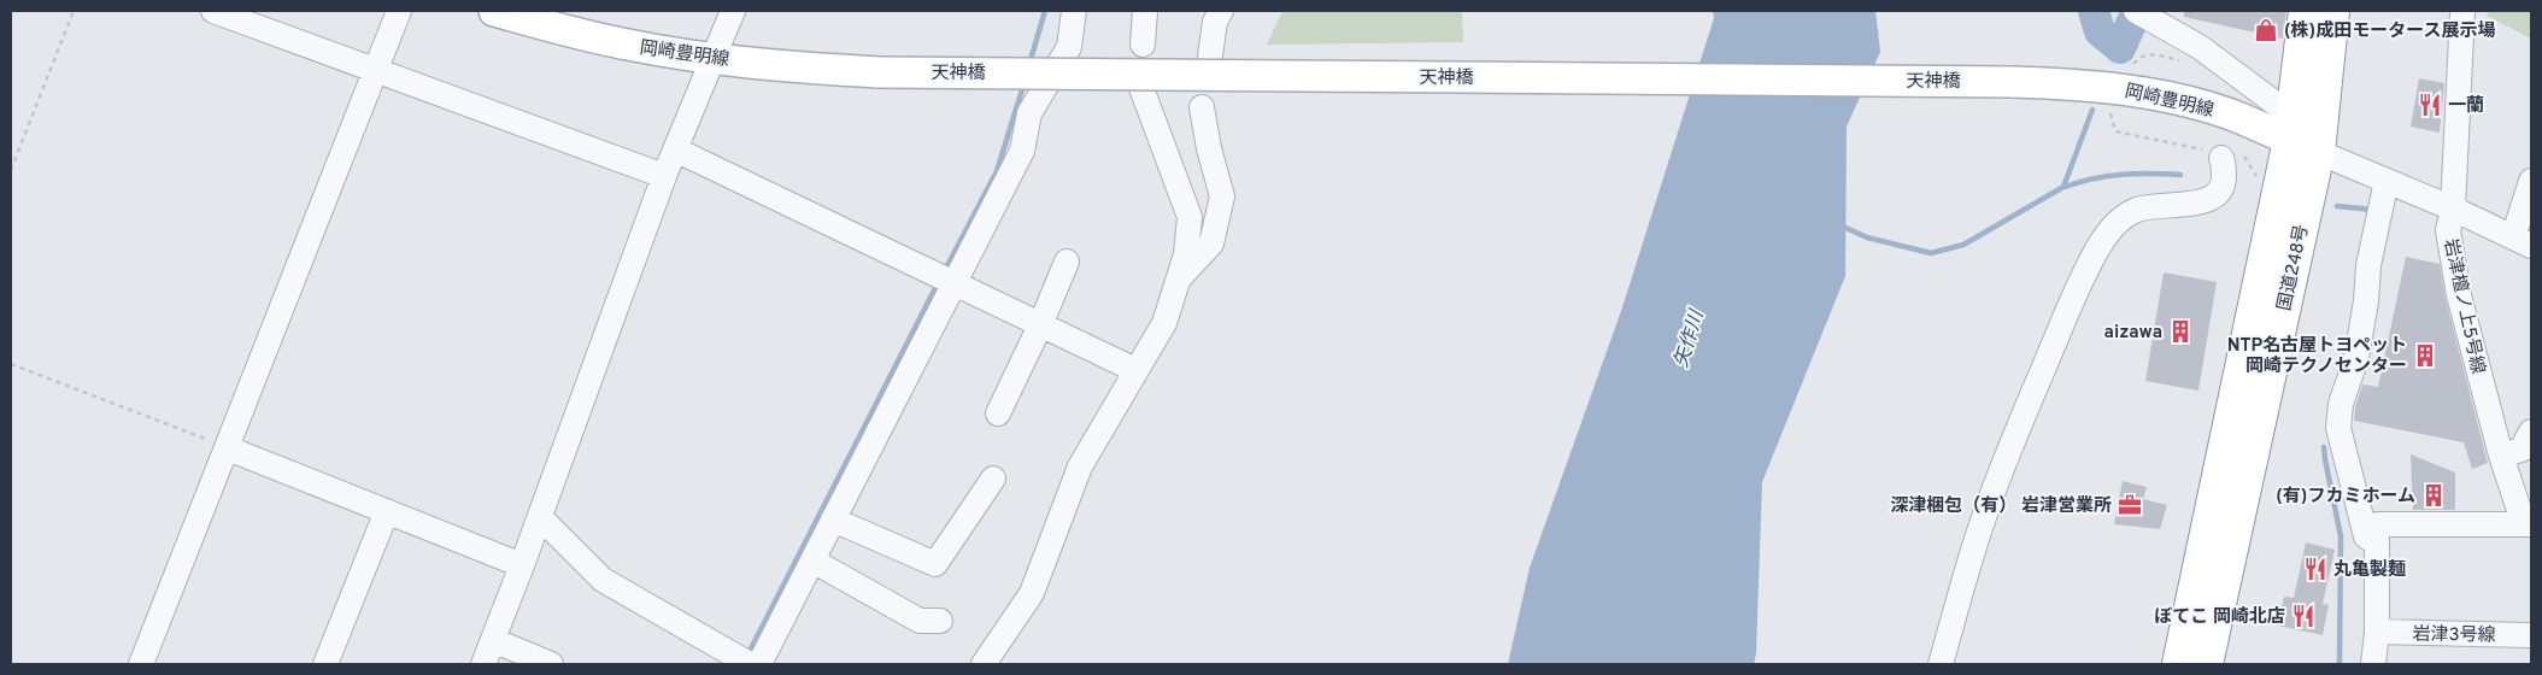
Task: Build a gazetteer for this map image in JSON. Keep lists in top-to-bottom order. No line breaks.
{"streets":{"highway":["国道248号"],"main road":["岡崎豊明線","天神橋"],"street":["岩津檀ノ上5号線","岩津3号線"]},"crossings":[["岡崎豊明線","天神橋"],["岡崎豊明線","国道248号"]],"water":["矢作川"],"places":{"shop":["(株)成田モータース展示場"],"restaurant":["一蘭","丸亀製麺","ぼてこ 岡崎北店"],"building":["aizawa","NTP名古屋トヨペット 岡崎テクノセンター","(有)フカミホーム"],"office":["深津梱包（有） 岩津営業所"]}}
